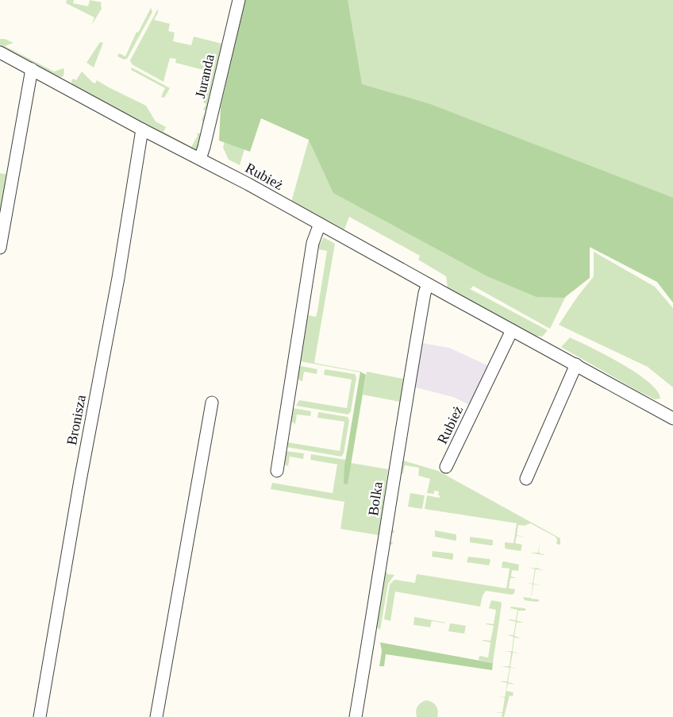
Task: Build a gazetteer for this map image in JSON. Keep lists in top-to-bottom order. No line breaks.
{"streets":{"street":["Juranda","Rubież","Bronisza","Bolka"]},"crossings":[["Juranda","Rubież"],["Rubież","Bronisza"],["Rubież","Bolka"]]}
